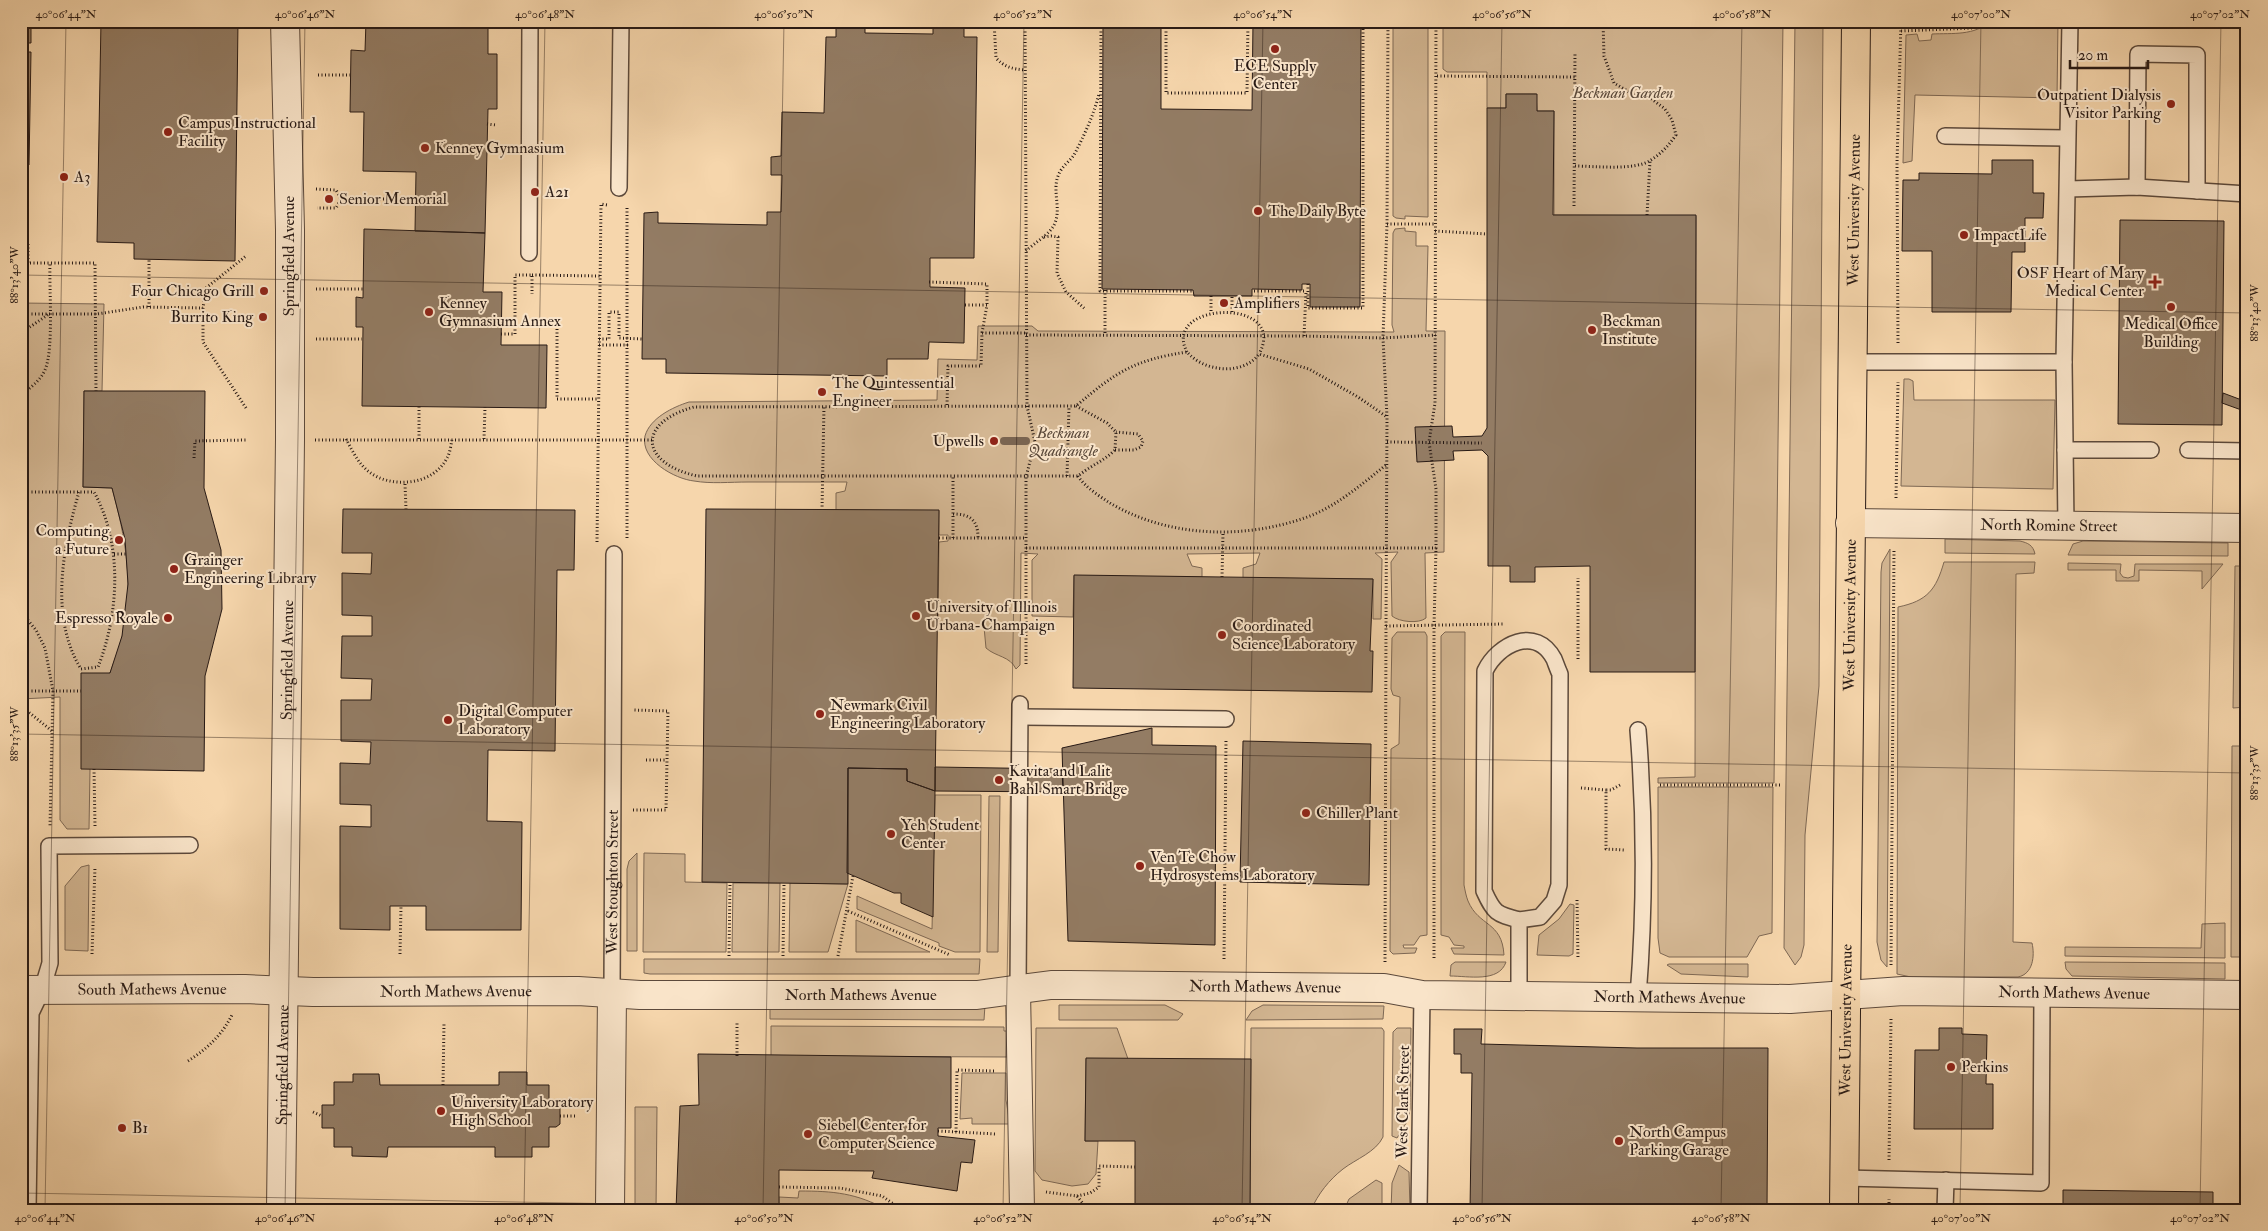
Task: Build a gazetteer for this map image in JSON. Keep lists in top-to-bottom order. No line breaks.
{"streets":{"main road":["West University Avenue"],"street":["Springfield Avenue","North Romine Street","West Stoughton Street","North Mathews Avenue","South Mathews Avenue"],"lane":["West Clark Street"]},"crossings":[["West University Avenue","North Romine Street"],["West University Avenue","North Mathews Avenue"],["Springfield Avenue","North Mathews Avenue"],["Springfield Avenue","South Mathews Avenue"],["West Stoughton Street","North Mathews Avenue"],["North Mathews Avenue","South Mathews Avenue"],["North Mathews Avenue","West Clark Street"]],"parks":["Beckman Garden","Beckman Quadrangle"],"places":{"other":["ECE Supply Center","Outpatient Dialysis Visitor Parking","Campus Instructional Facility","Kenney Gymnasium","A3","A21","Senior Memorial","The Daily Byte","ImpactLife","Four Chicago Grill","Amplifiers","Medical Office Building","Kenney Gymnasium Annex","Burrito King","Beckman Institute","The Quintessential Engineer","Upwells","Computing a Future","Grainger Engineering Library","University of Illinois Urbana-Champaign","Espresso Royale","Coordinated Science Laboratory","Newmark Civil Engineering Laboratory","Digital Computer Laboratory","Kavita and Lalit Bahl Smart Bridge","Chiller Plant","Yeh Student Center","Ven Te Chow Hydrosystems Laboratory","Perkins","University Laboratory High School","B1","Siebel Center for Computer Science","North Campus Parking Garage"],"health":["OSF Heart of Mary Medical Center"]},"scale_bar":"20 m","coordinates":["40°06'44\"N","40°06'46\"N","40°06'48\"N","40°06'50\"N","40°06'52\"N","40°06'54\"N","40°06'56\"N","40°06'58\"N","40°07'00\"N","40°07'02\"N","88°13'40\"W","88°13'35\"W"]}
